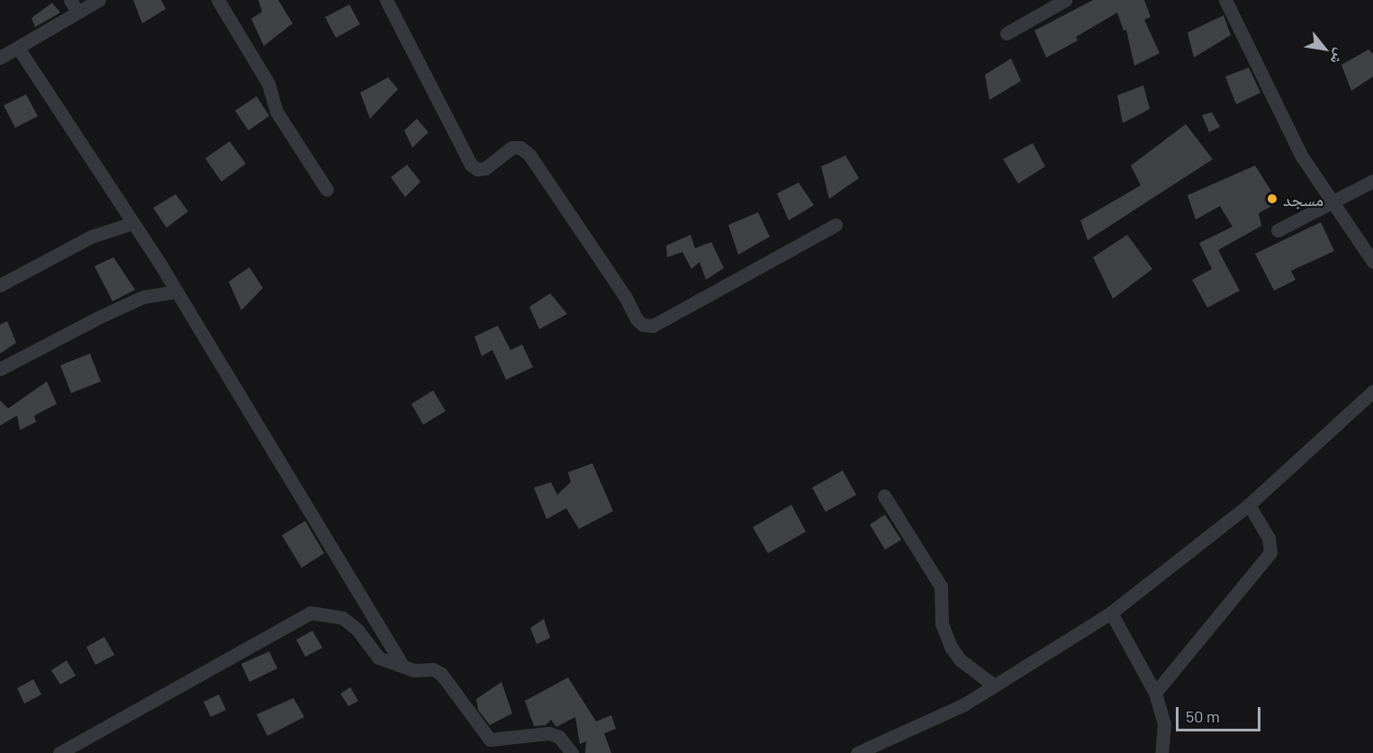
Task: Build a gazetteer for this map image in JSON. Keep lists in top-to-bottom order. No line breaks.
{"places":["مسجد"],"scale_bar":"50 m","north":"bottom right"}
